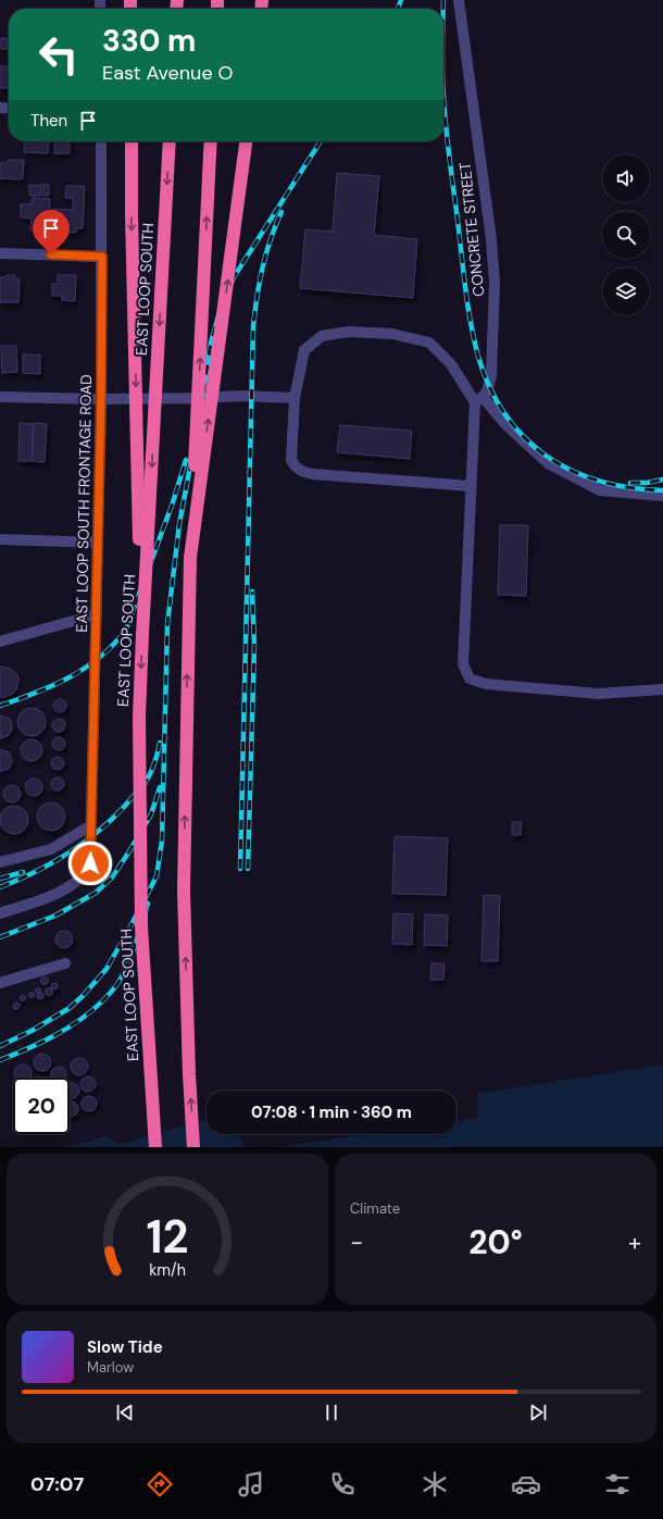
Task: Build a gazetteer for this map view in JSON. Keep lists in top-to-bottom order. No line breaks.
{"streets":{"highway":["EAST LOOP SOUTH"],"street":["CONCRETE STREET","EAST LOOP SOUTH FRONTAGE ROAD"]},"page":{"turn":["330 m","East Avenue O"],"then":"Then","limit":"20","trip":"07:08 · 1 min · 360 m","tile":"Climate","heat":["−","20°","+"],"song":["Slow Tide","Marlow"],"tabs":"07:07","gauge":["12","km/h"]}}
